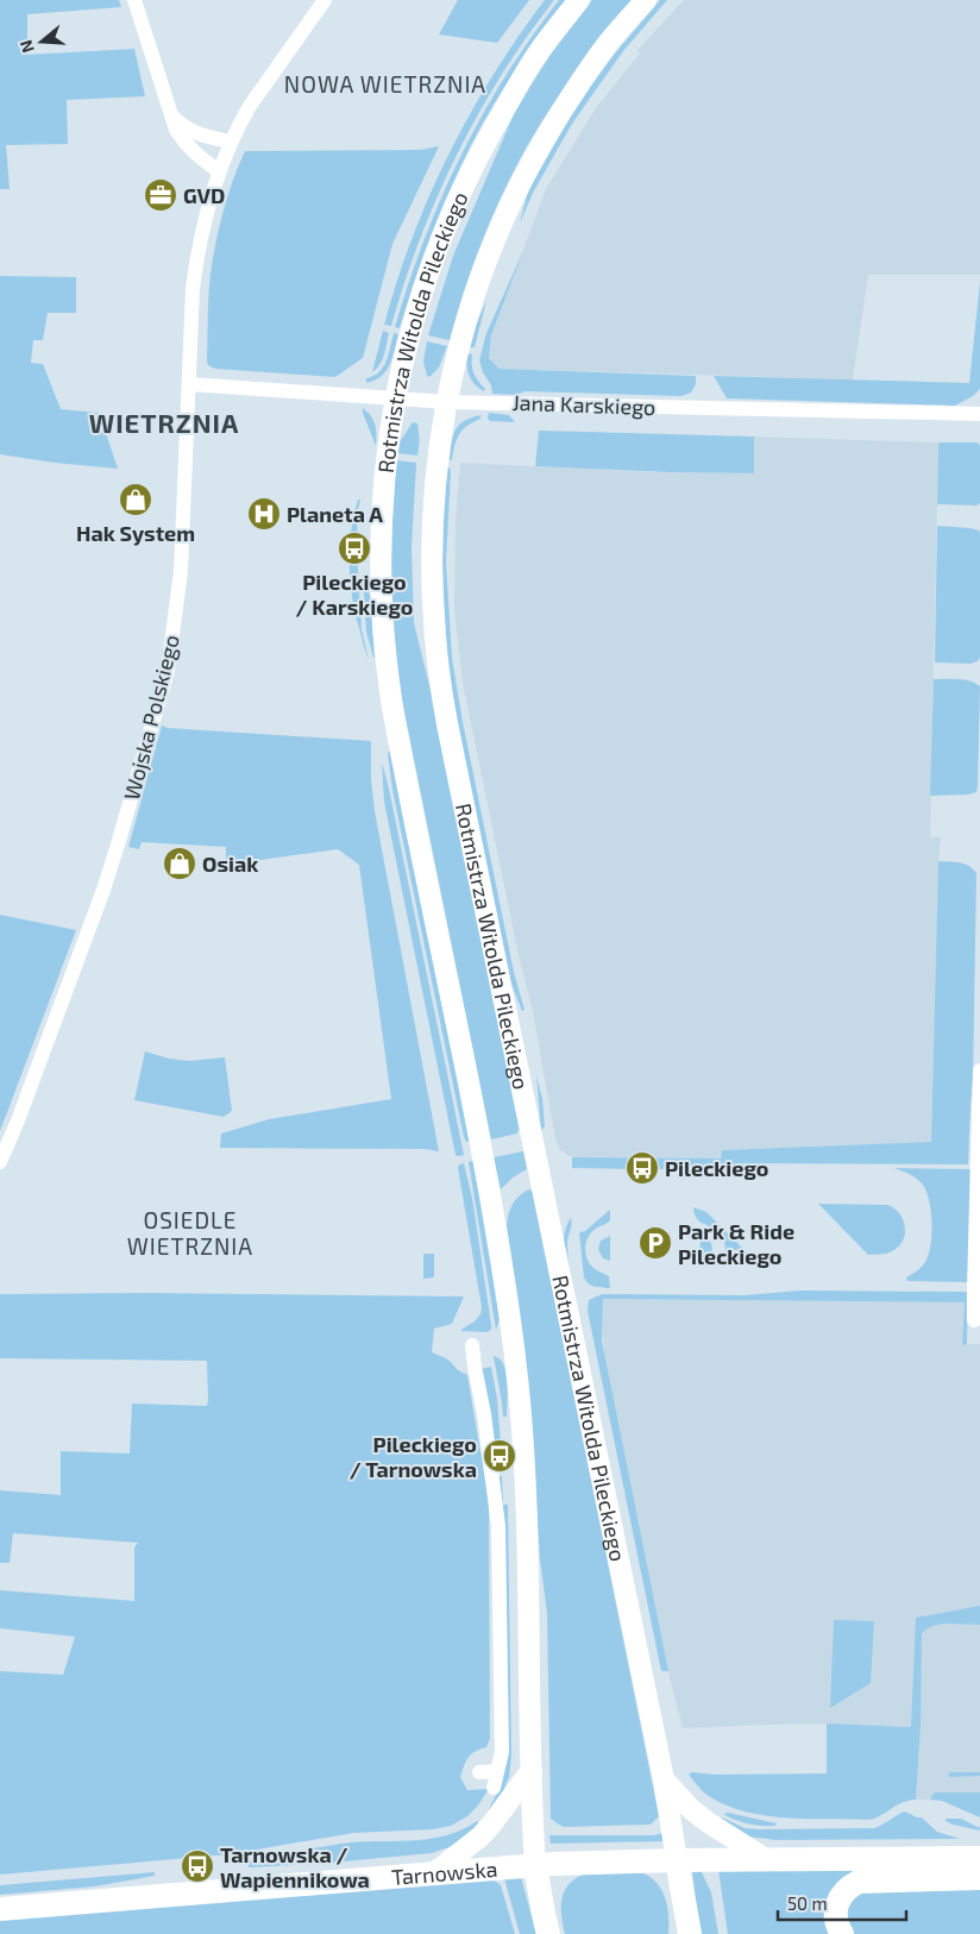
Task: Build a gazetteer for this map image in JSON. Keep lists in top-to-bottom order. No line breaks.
{"streets":{"main road":["Rotmistrza Witolda Pileckiego","Tarnowska"],"street":["Jana Karskiego","Wojska Polskiego"]},"crossings":[["Rotmistrza Witolda Pileckiego","Jana Karskiego"],["Rotmistrza Witolda Pileckiego","Tarnowska"],["Jana Karskiego","Wojska Polskiego"]],"districts":["NOWA WIETRZNIA","WIETRZNIA","OSIEDLE WIETRZNIA"],"places":{"office":["GVD"],"shop":["Hak System","Osiak"],"hospital":["Planeta A"],"bus stop":["Pileckiego / Karskiego","Pileckiego","Pileckiego / Tarnowska","Tarnowska / Wapiennikowa"],"parking":["Park & Ride Pileckiego"]},"scale_bar":"50 m","north":"left"}
